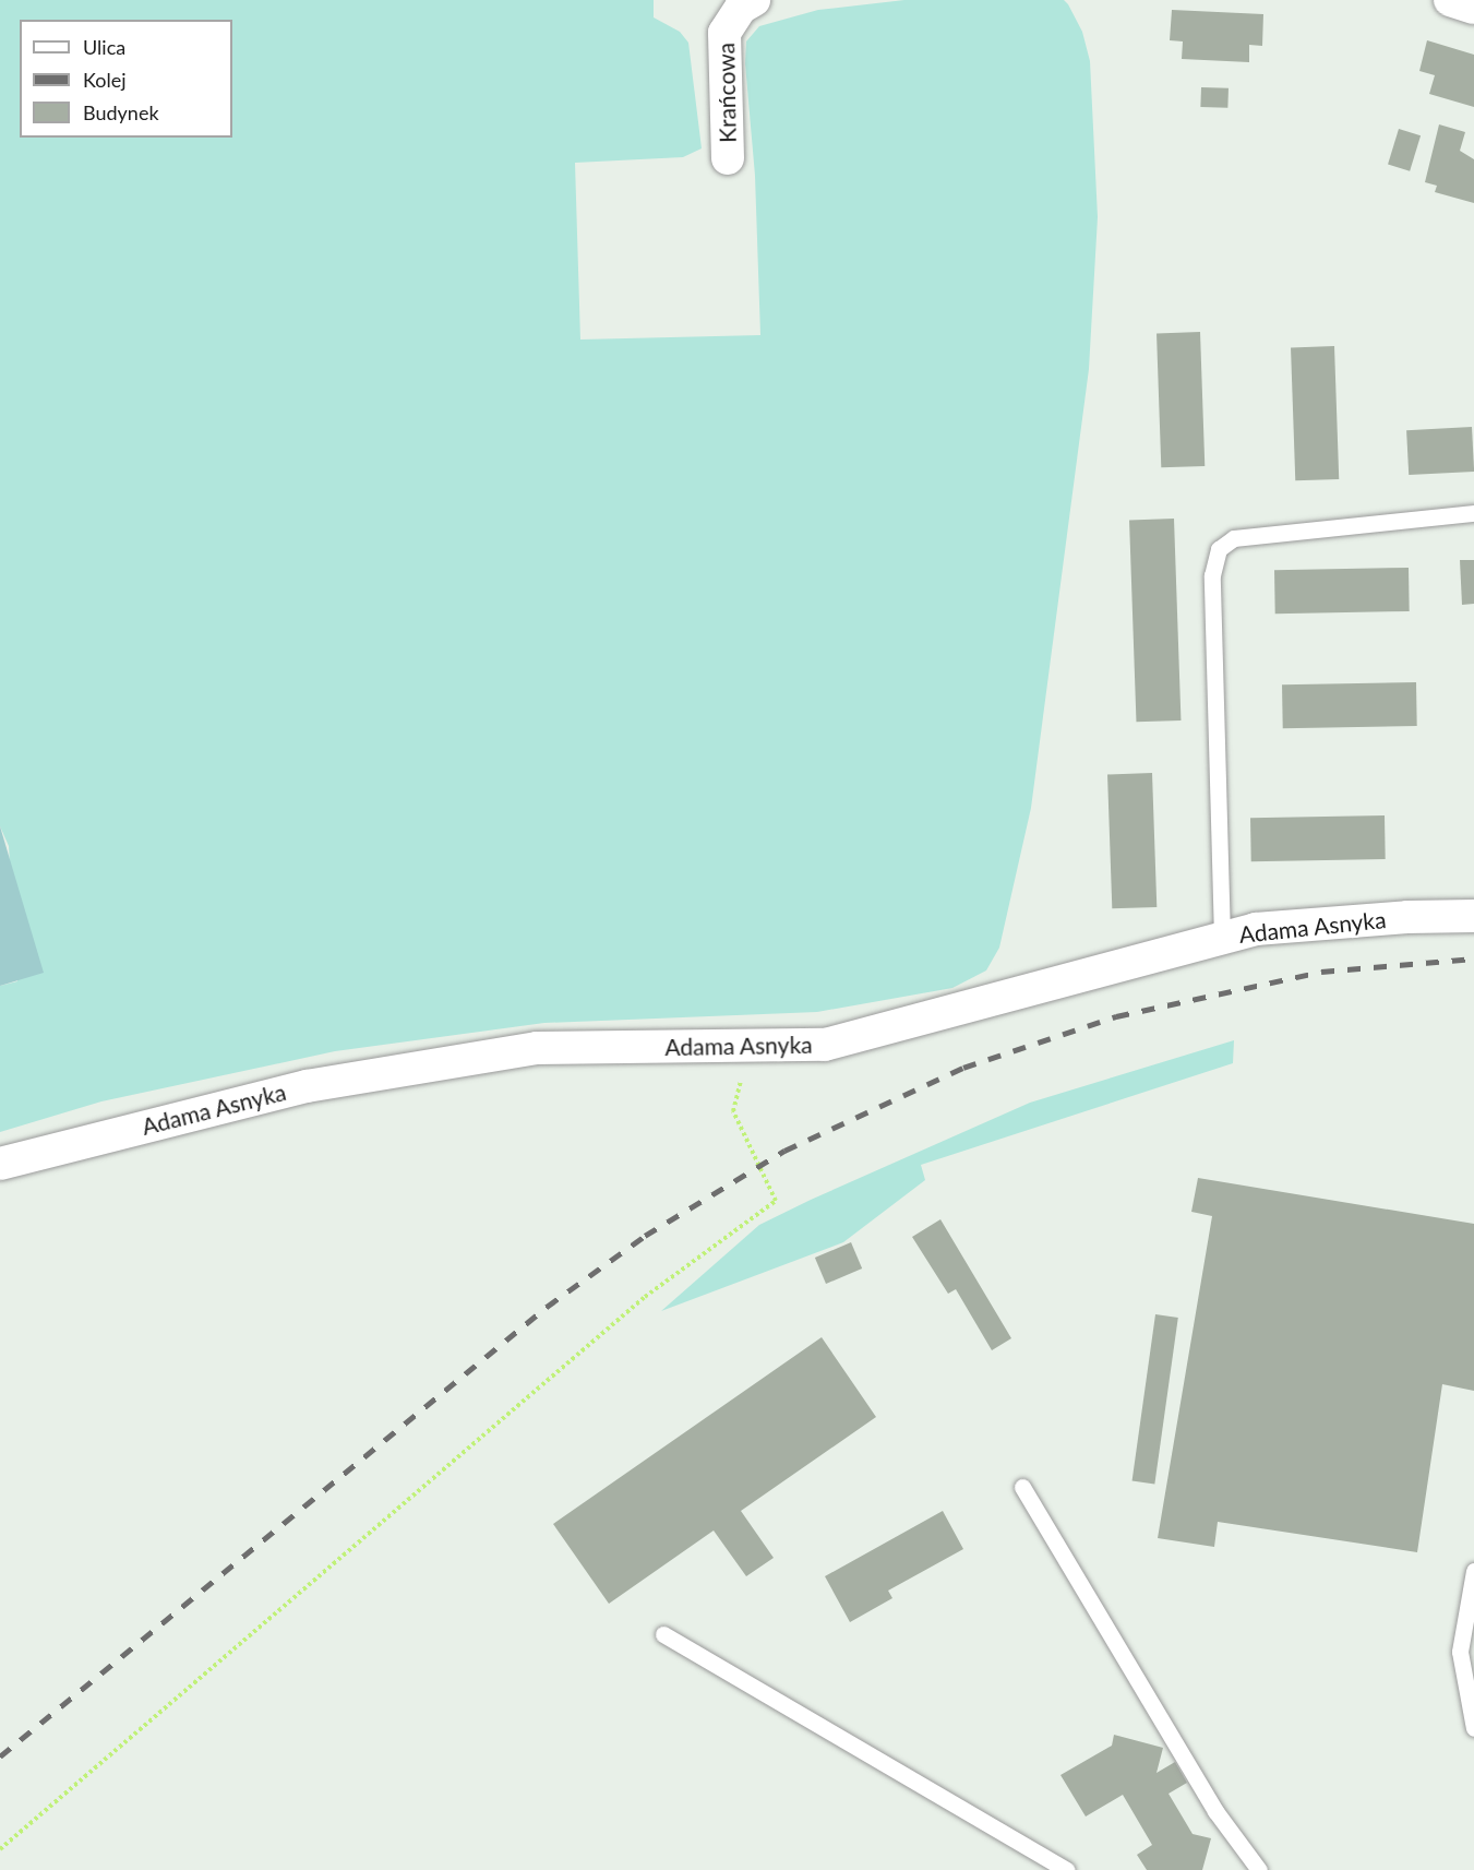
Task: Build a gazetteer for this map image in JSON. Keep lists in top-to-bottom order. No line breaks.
{"streets":{"street":["Krańcowa","Adama Asnyka"]},"legend":["Ulica","Kolej","Budynek"]}
